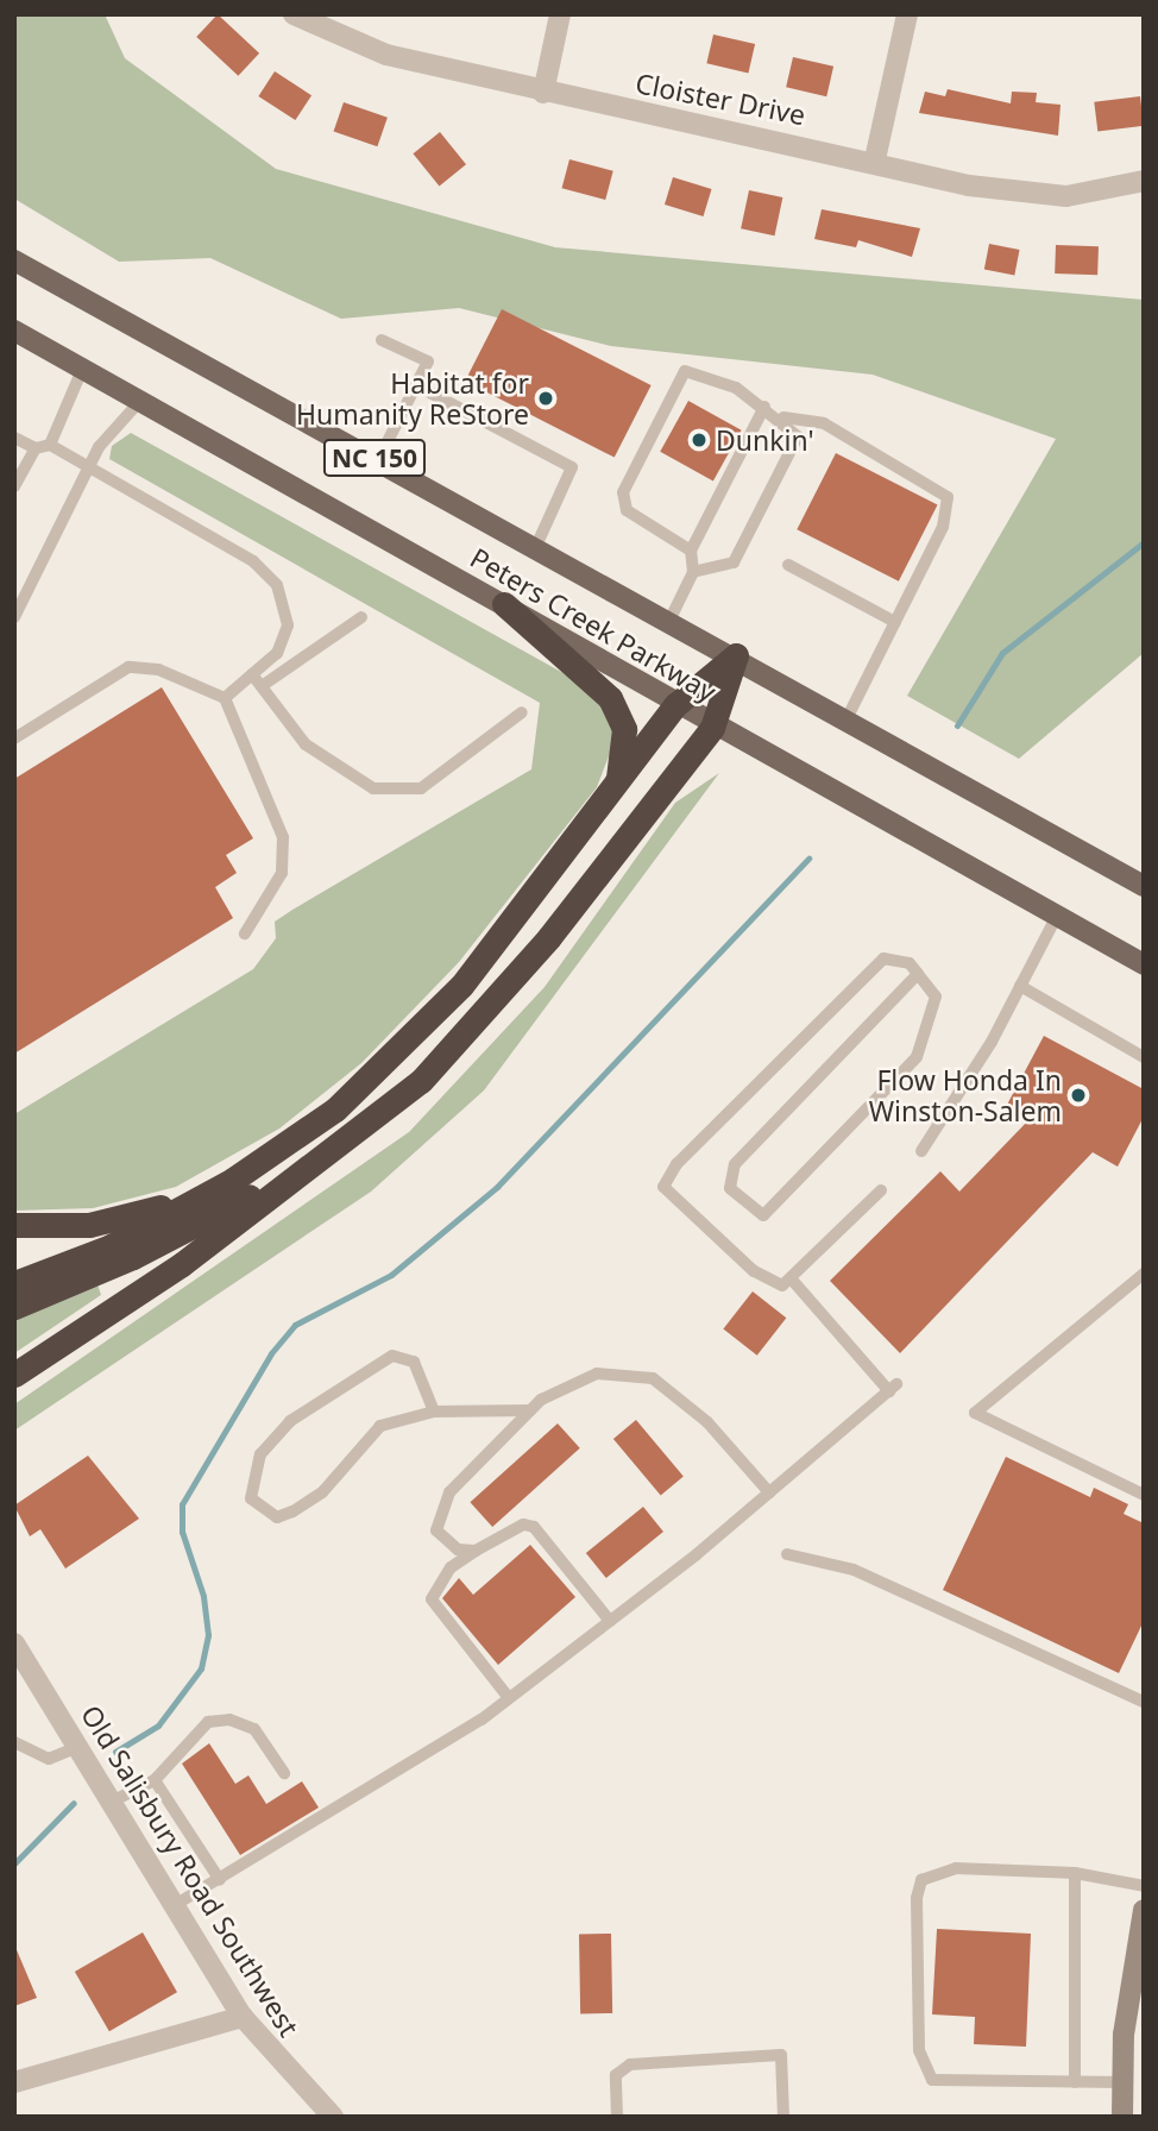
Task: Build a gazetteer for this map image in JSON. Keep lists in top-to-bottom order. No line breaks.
{"streets":{"main road":["NC 150","Peters Creek Parkway"],"street":["Cloister Drive","Old Salisbury Road Southwest"]},"places":["Habitat for Humanity ReStore","Dunkin'","Flow Honda In Winston-Salem"]}
